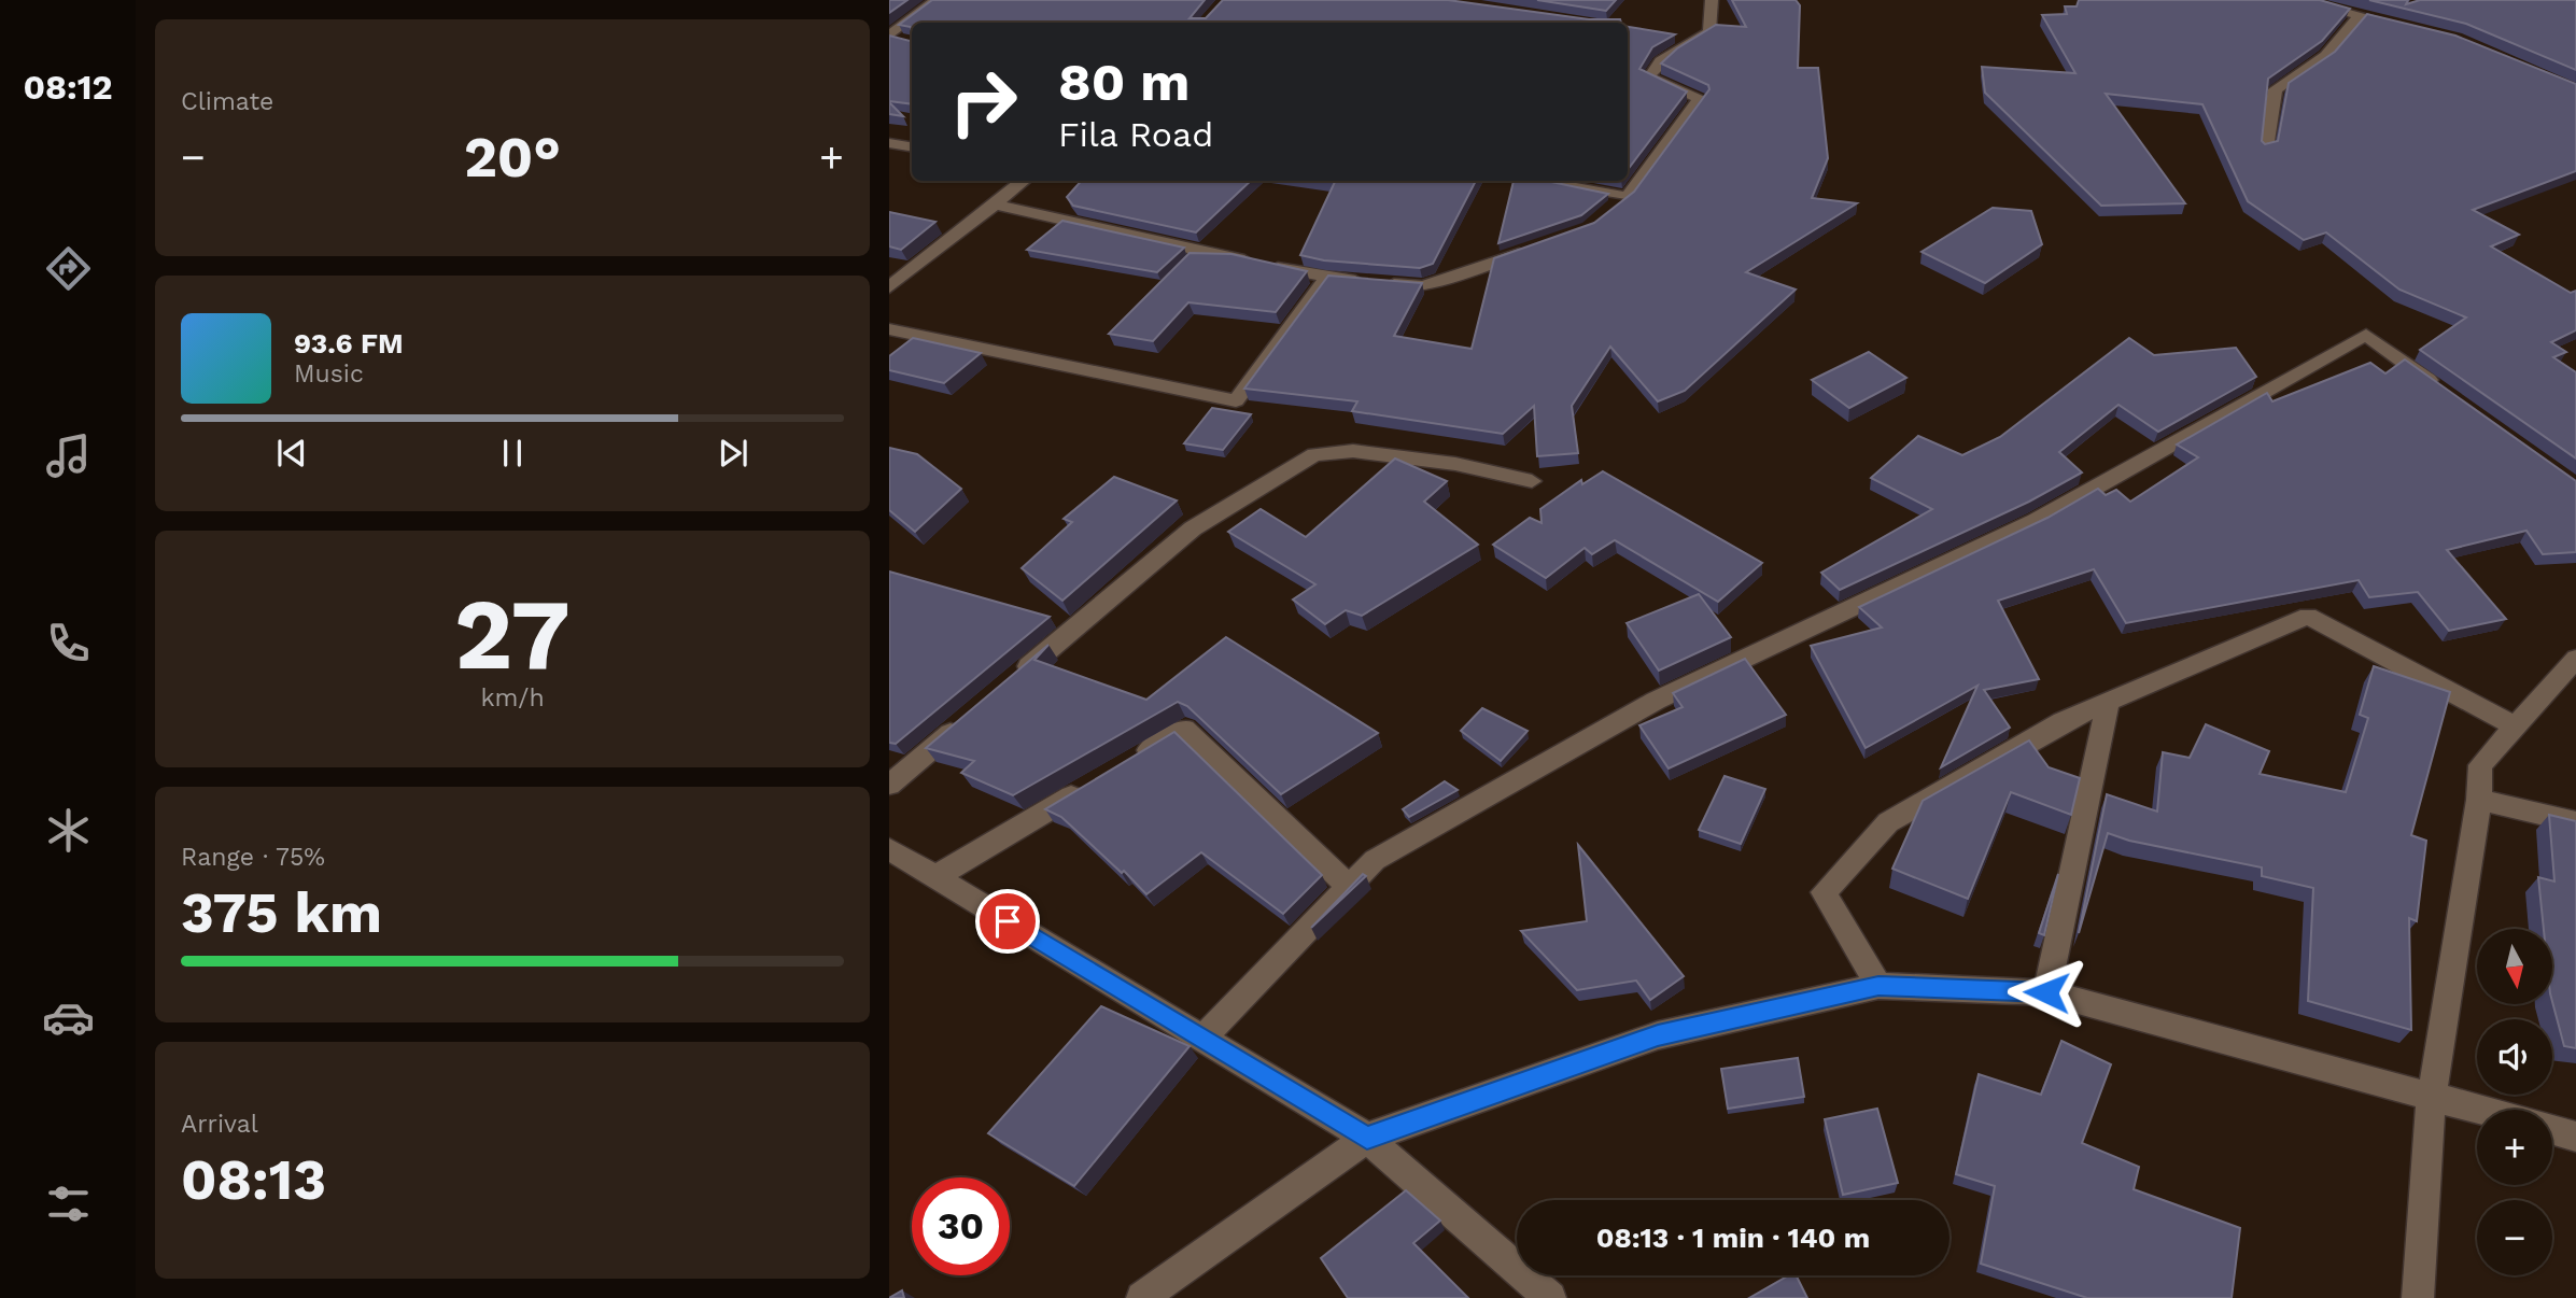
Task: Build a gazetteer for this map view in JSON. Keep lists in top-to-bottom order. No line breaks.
{"north":"bottom","page":{"tabs":"08:12","tile":["Climate",["27","km/h"],["Range · 75%","375 km"],["Arrival","08:13"]],"turn":["80 m","Fila Road"],"heat":["−","20°","+"],"song":["93.6 FM","Music"],"map_buttons":["+","−"],"limit":"30","trip":"08:13 · 1 min · 140 m"}}
